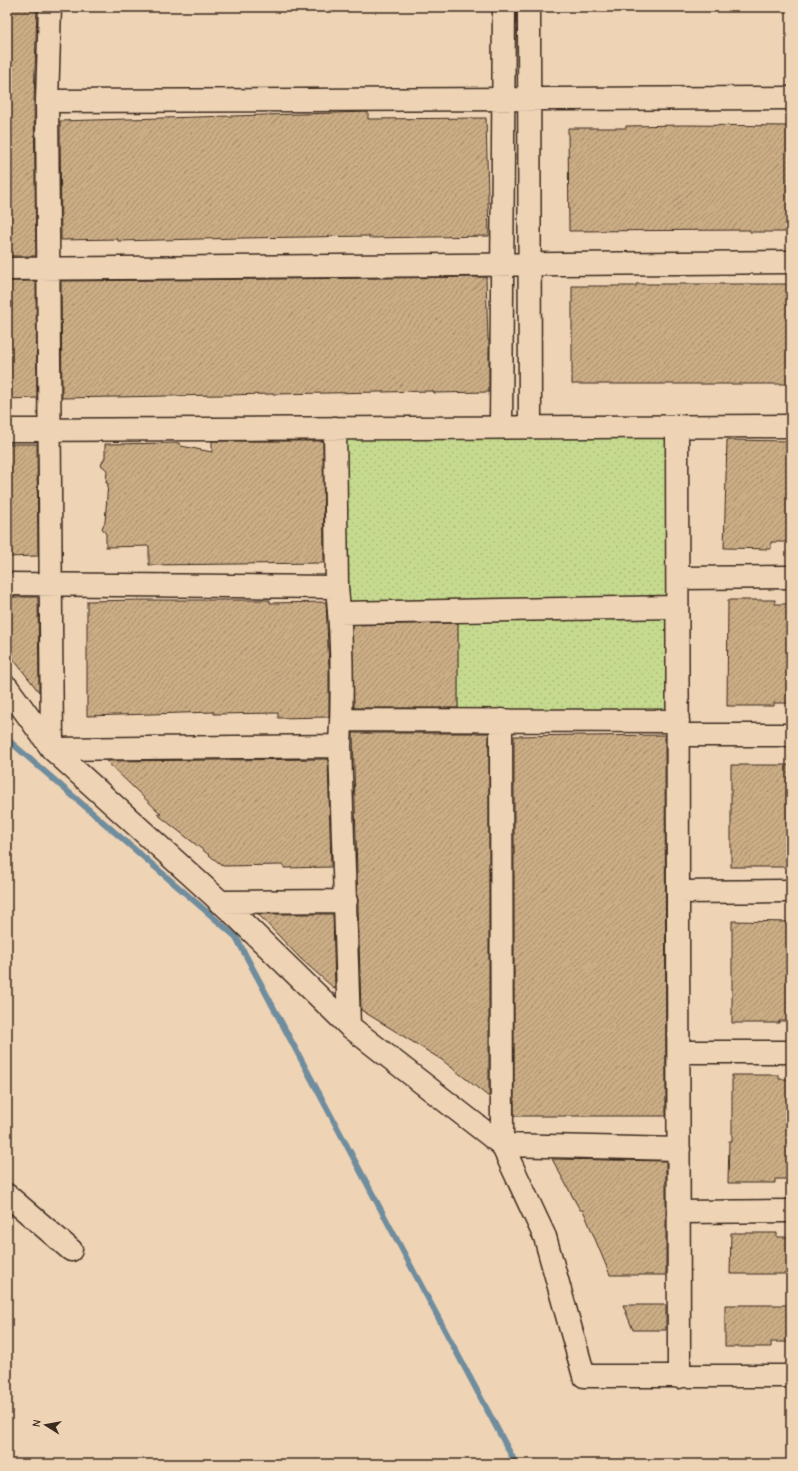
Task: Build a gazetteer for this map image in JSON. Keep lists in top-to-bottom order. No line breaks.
{"north":"left"}
